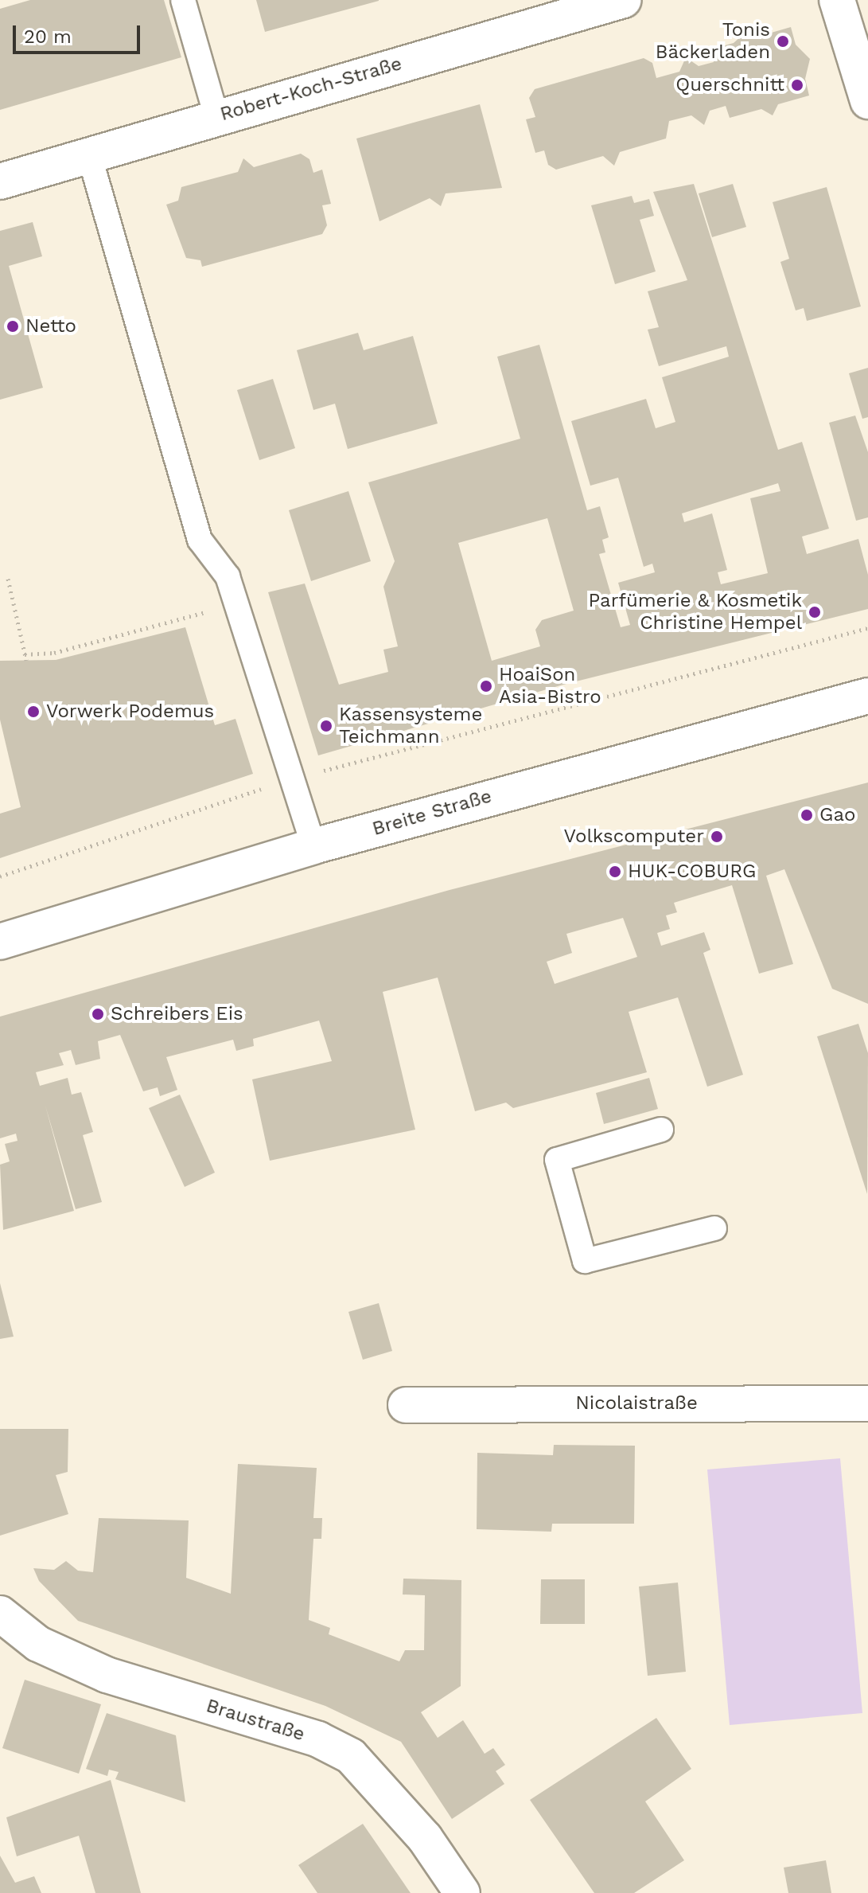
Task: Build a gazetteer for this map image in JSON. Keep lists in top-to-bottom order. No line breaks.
{"streets":{"street":["Robert-Koch-Straße","Breite Straße","Nicolaistraße","Braustraße"]},"places":["Tonis Bäckerladen","Querschnitt","Netto","Parfümerie & Kosmetik Christine Hempel","HoaiSon Asia-Bistro","Vorwerk Podemus","Kassensysteme Teichmann","Gao","Volkscomputer","HUK-COBURG","Schreibers Eis"],"scale_bar":"20 m"}
